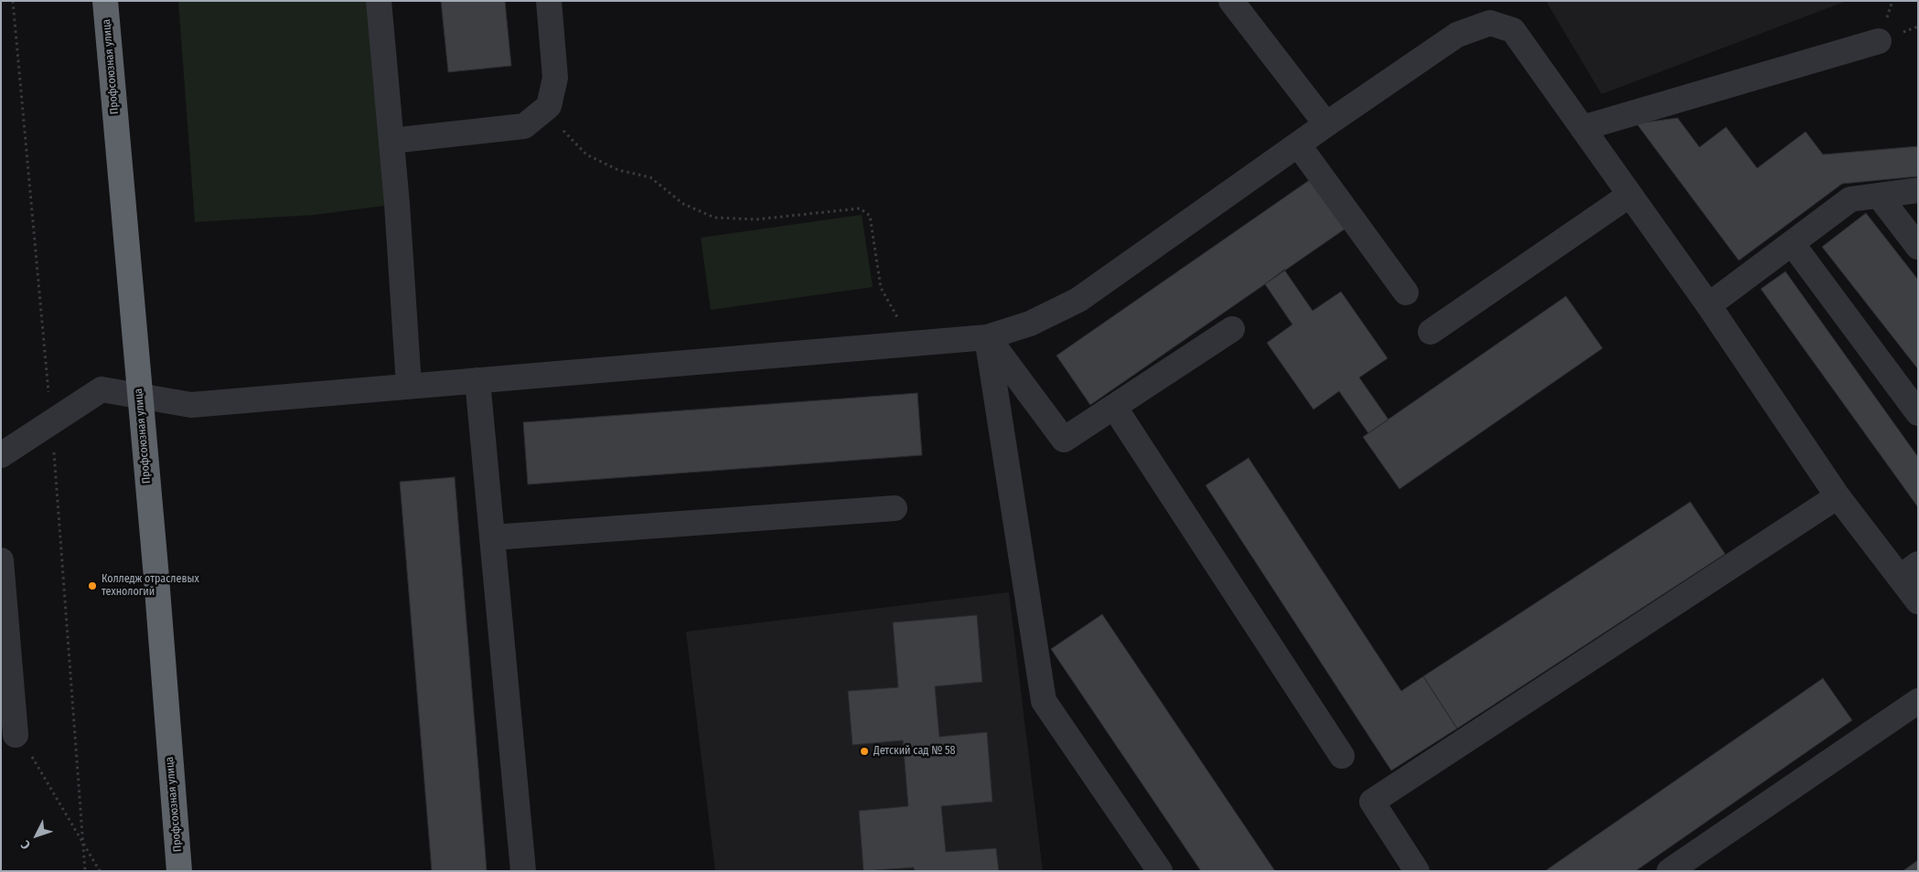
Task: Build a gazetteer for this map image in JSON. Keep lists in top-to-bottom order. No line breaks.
{"streets":{"highway":["Профсоюзная улица"]},"places":["Колледж отраслевых технологий","Детский сад № 58"],"north":"bottom left"}
